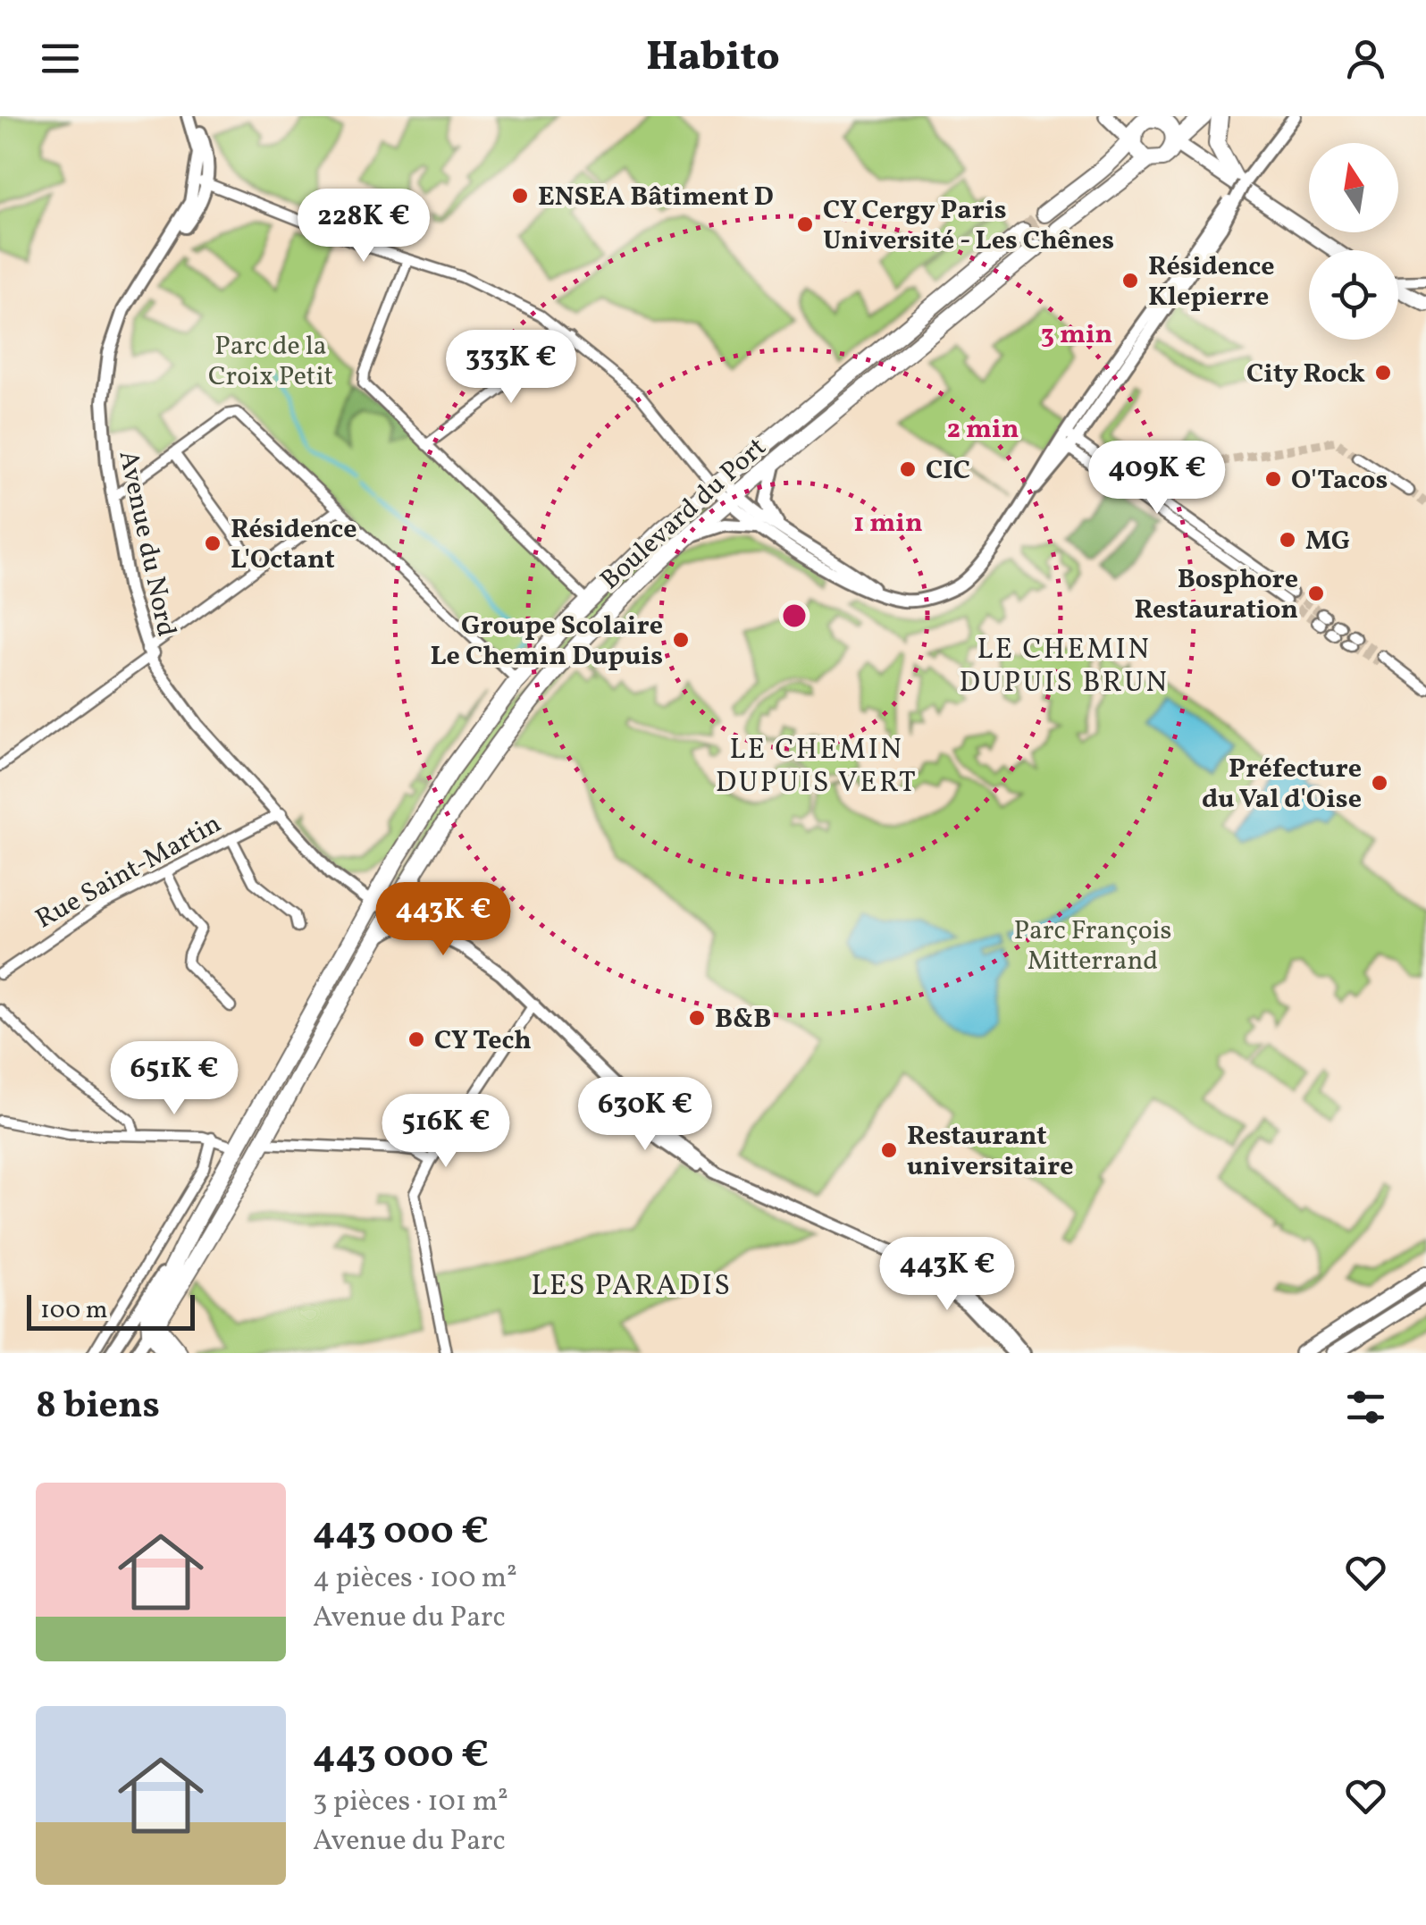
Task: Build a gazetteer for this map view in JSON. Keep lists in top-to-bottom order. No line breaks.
{"streets":{"main road":["Boulevard du Port"],"street":["Avenue du Nord","Rue Saint-Martin"]},"crossings":[["Boulevard du Port","Avenue du Nord"],["Avenue du Nord","Rue Saint-Martin"]],"districts":["LE CHEMIN DUPUIS BRUN","LE CHEMIN DUPUIS VERT","LES PARADIS"],"parks":["Parc de la Croix Petit","Parc François Mitterrand"],"places":["ENSEA Bâtiment D","CY Cergy Paris Université - Les Chênes","Résidence Klepierre","City Rock","CIC","O'Tacos","MG","Résidence L'Octant","Bosphore Restauration","Groupe Scolaire Le Chemin Dupuis","Préfecture du Val d'Oise","B&B","CY Tech","Restaurant universitaire"],"scale_bar":"100 m","north":"top","page":{"header":"Habito","price":["228K €","333K €","409K €","443K €","651K €","630K €","516K €","443K €"],"scale":"100 m","heading":"8 biens","list":[{"name":"443 000 €","note":"4 pièces · 100 m² · Avenue du Parc"},{"name":"443 000 €","note":"3 pièces · 101 m² · Avenue du Parc"}]},"rings":["3 min","2 min","1 min"]}
